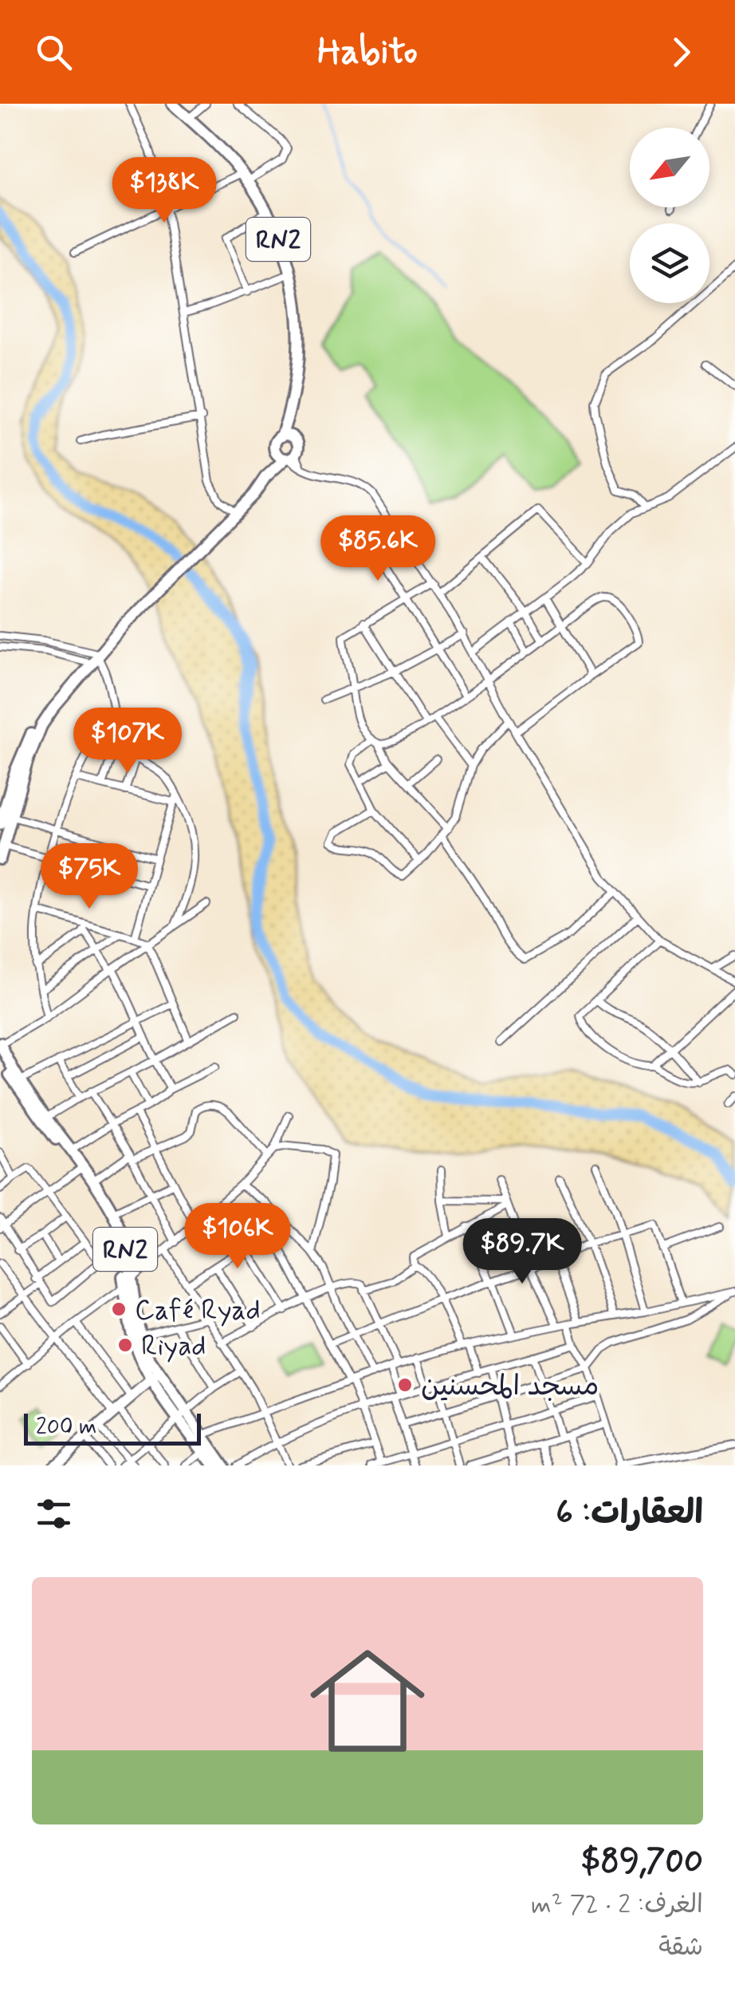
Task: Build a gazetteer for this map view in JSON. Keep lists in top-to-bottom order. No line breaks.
{"streets":{"main road":["RN2"]},"places":["Café Ryad","Riyad","مسجد المحسنين"],"scale_bar":"200 m","north":"bottom left","page":{"header":"Habito","price":["$138K","$85.6K","$107K","$75K","$106K","$89.7K"],"scale":"200 m","heading":"العقارات: 6","list":[{"name":"$89,700","note":"الغرف: 2 · 72 m² · شقة"}]}}
